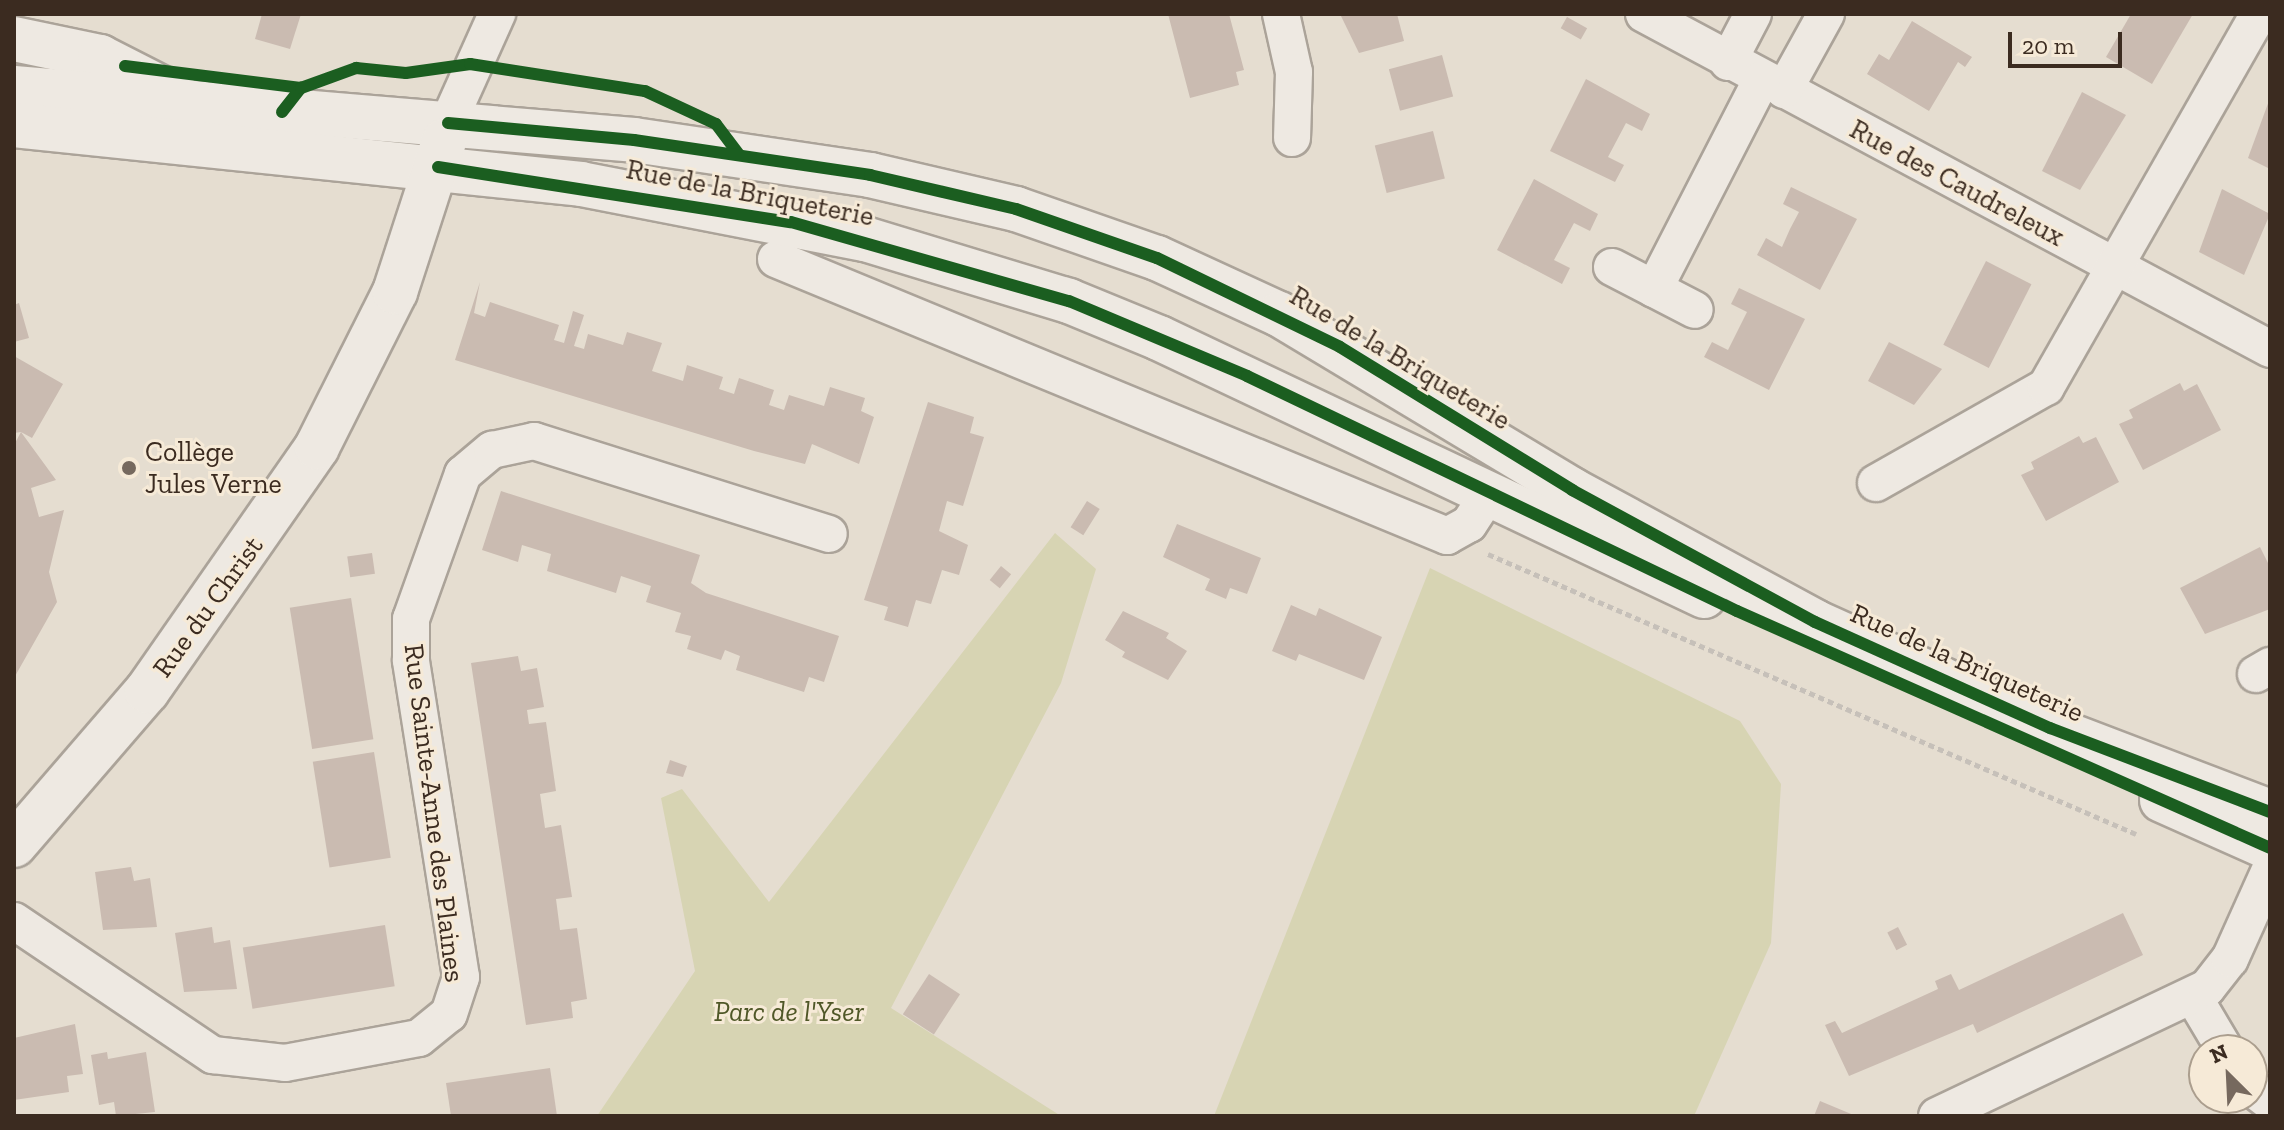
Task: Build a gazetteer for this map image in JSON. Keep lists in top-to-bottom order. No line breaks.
{"streets":{"street":["Rue des Caudreleux","Rue de la Briqueterie","Rue du Christ","Rue Sainte-Anne des Plaines"]},"crossings":[["Rue de la Briqueterie","Rue du Christ"]],"parks":["Parc de l'Yser"],"places":["Collège Jules Verne"],"scale_bar":"20 m","north":"top left"}
